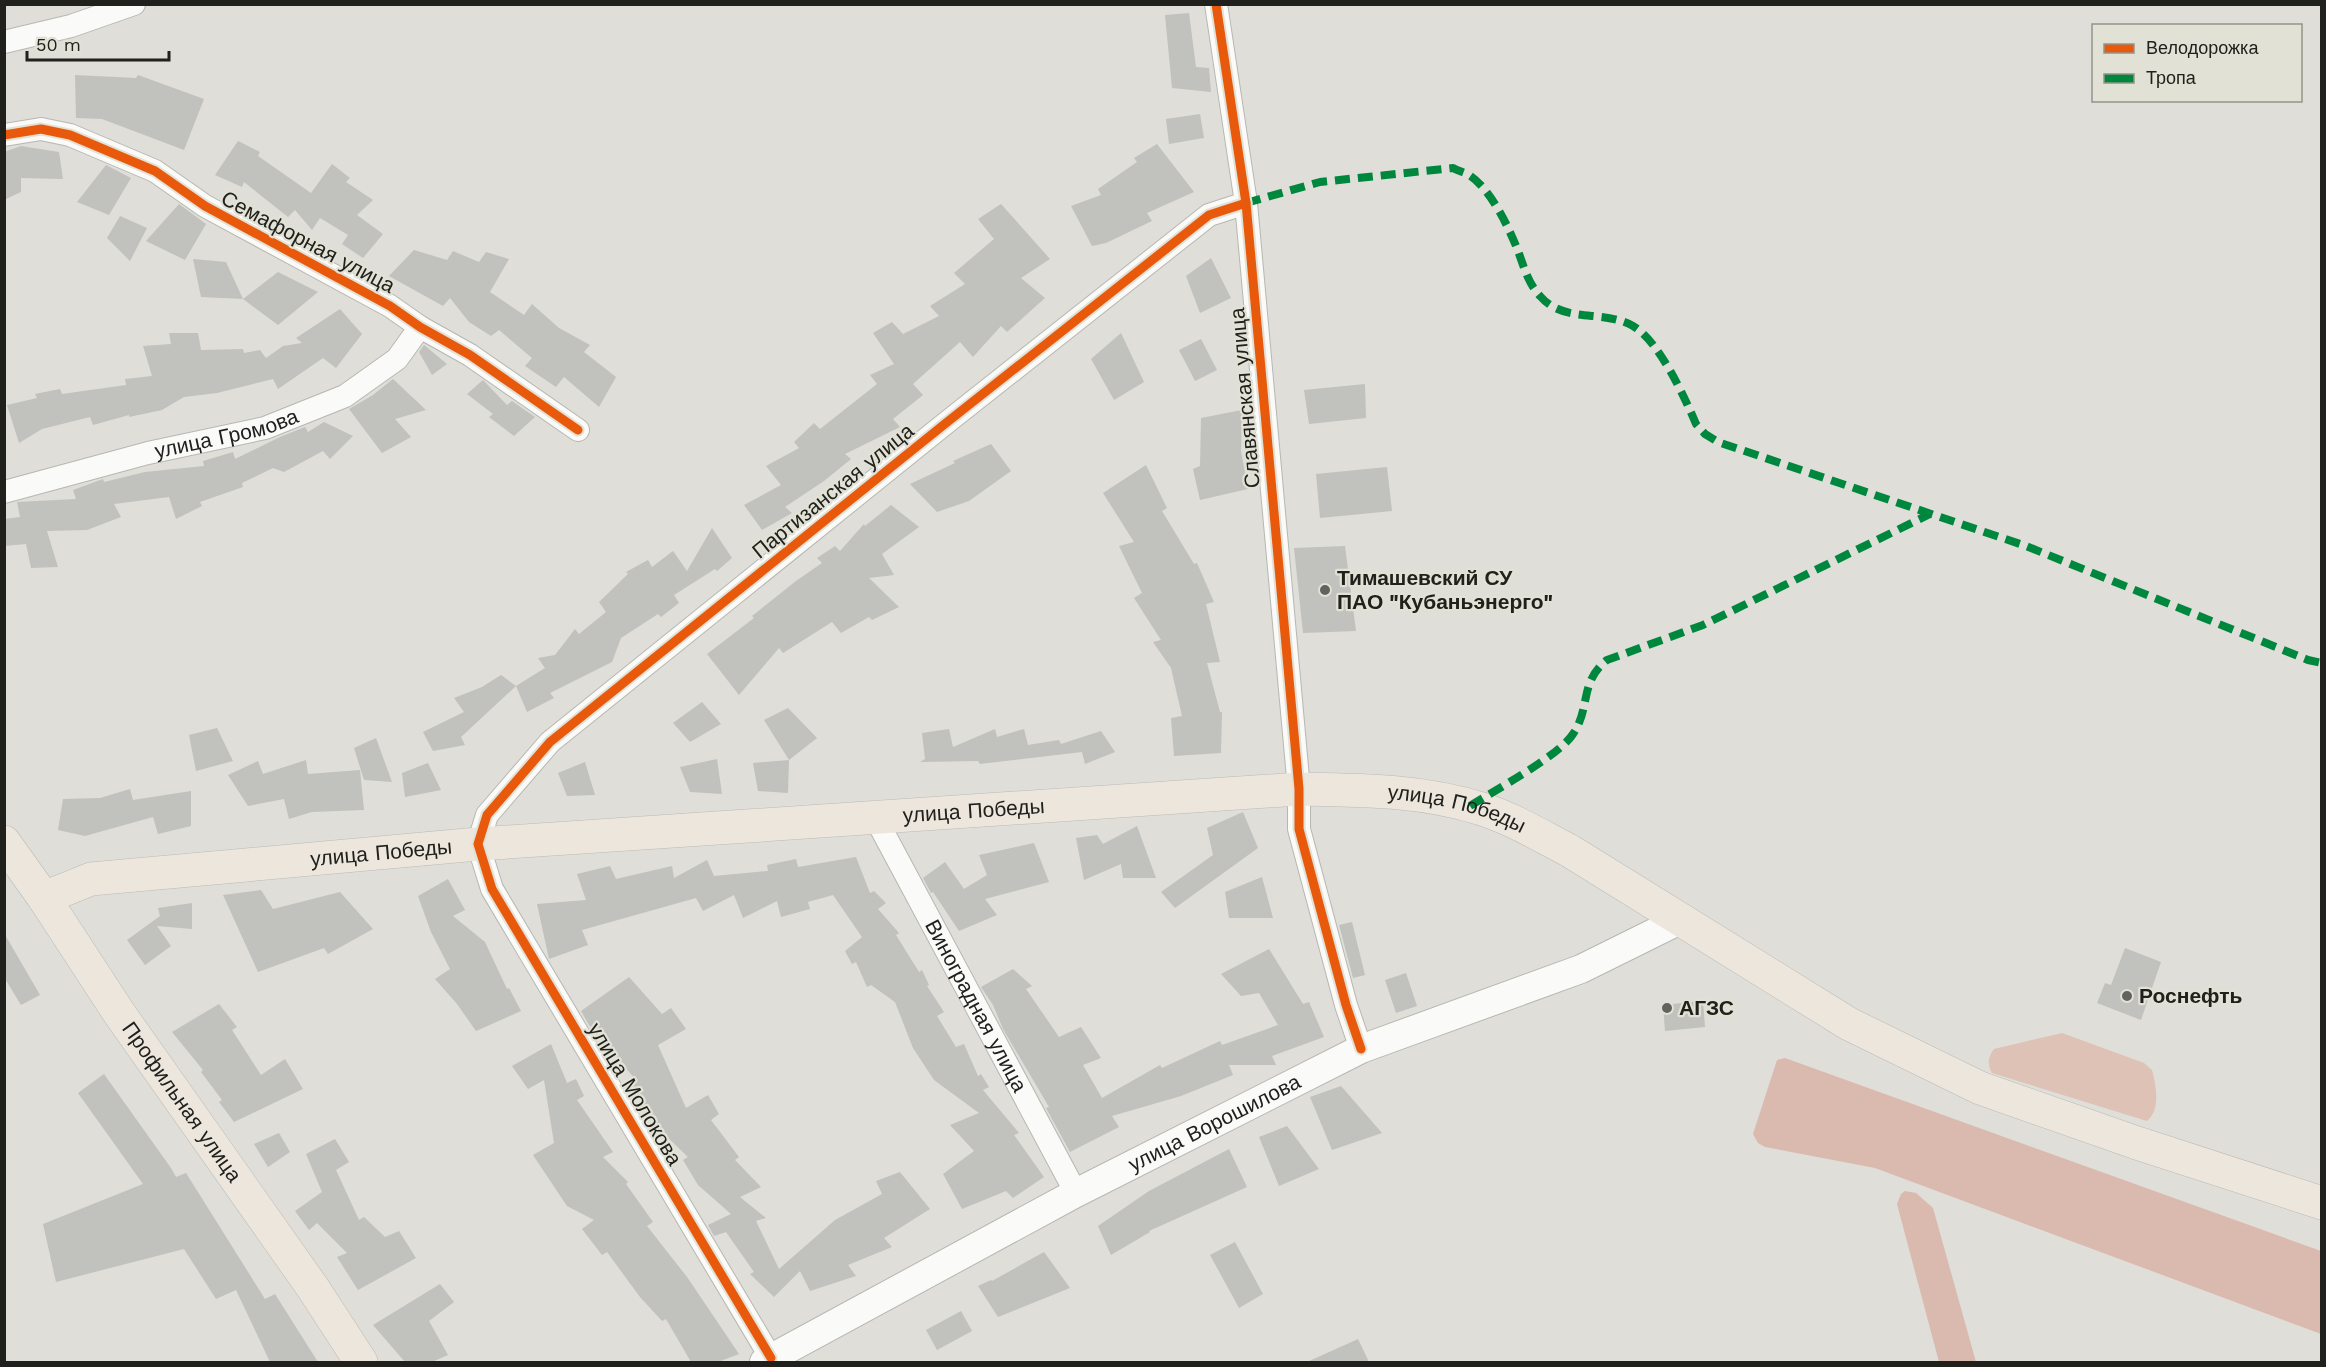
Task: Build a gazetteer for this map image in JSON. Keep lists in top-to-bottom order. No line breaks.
{"streets":{"main road":["улица Победы","Профильная улица"],"street":["Семафорная улица","Славянская улица","улица Громова","Партизанская улица","Виноградная улица","улица Молокова","улица Ворошилова"]},"crossings":[["Семафорная улица","улица Громова"],["Славянская улица","Партизанская улица"],["Славянская улица","улица Победы"],["Славянская улица","улица Ворошилова"],["Партизанская улица","улица Победы"],["Партизанская улица","улица Молокова"],["улица Победы","Виноградная улица"],["улица Победы","улица Молокова"],["улица Победы","Профильная улица"],["улица Победы","улица Ворошилова"],["Виноградная улица","улица Ворошилова"],["улица Молокова","улица Ворошилова"]],"places":["Тимашевский СУ ПАО \"Кубаньэнерго\"","Роснефть","АГЗС"],"legend":["Велодорожка","Тропа"],"scale_bar":"50 m"}
